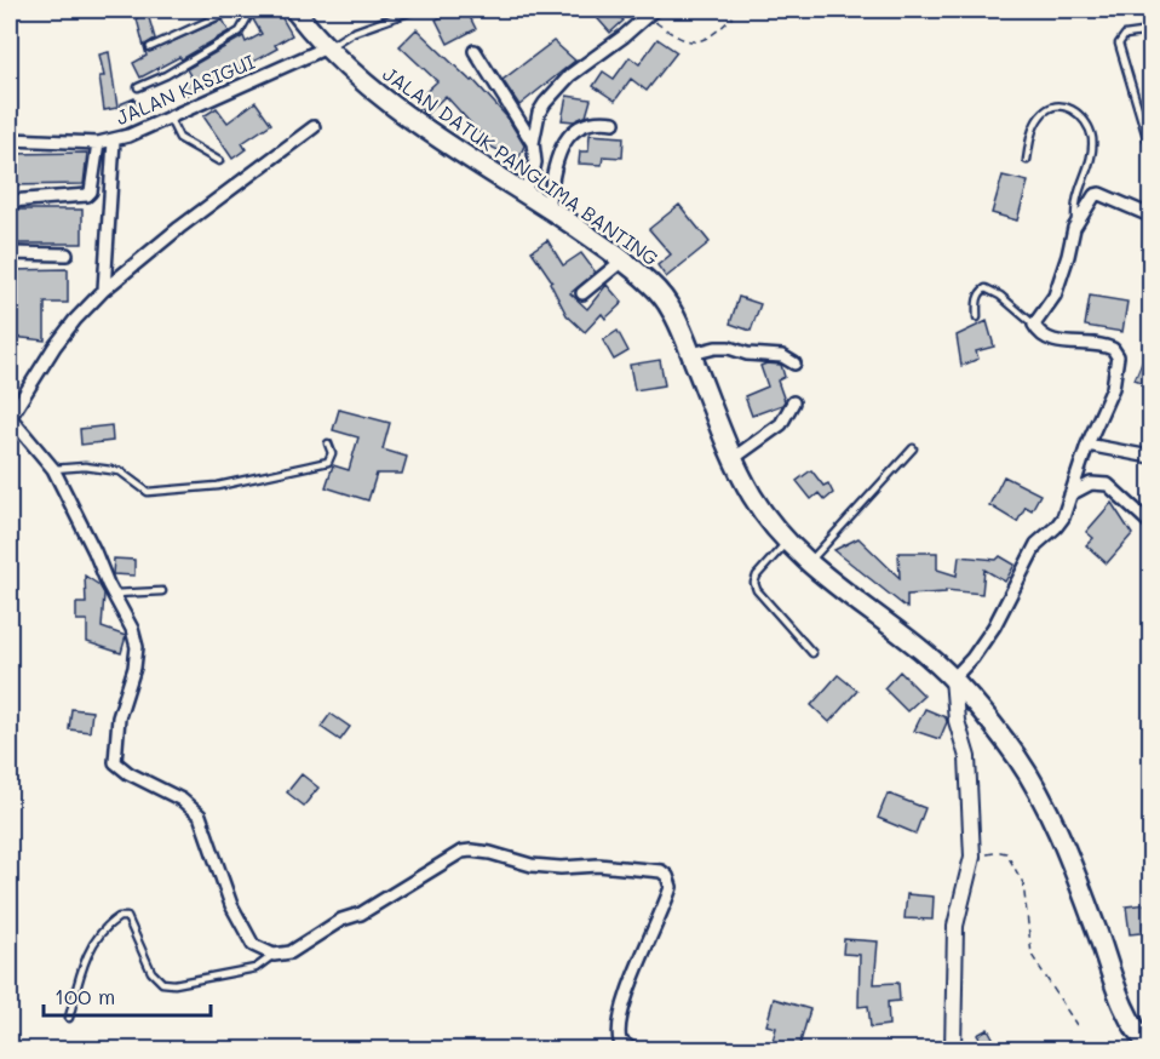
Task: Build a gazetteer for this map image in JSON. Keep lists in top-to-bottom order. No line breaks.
{"streets":{"main road":["JALAN DATUK PANGLIMA BANTING"],"street":["JALAN KASIGUI"]},"crossings":[["JALAN KASIGUI","JALAN DATUK PANGLIMA BANTING"]],"scale_bar":"100 m"}
